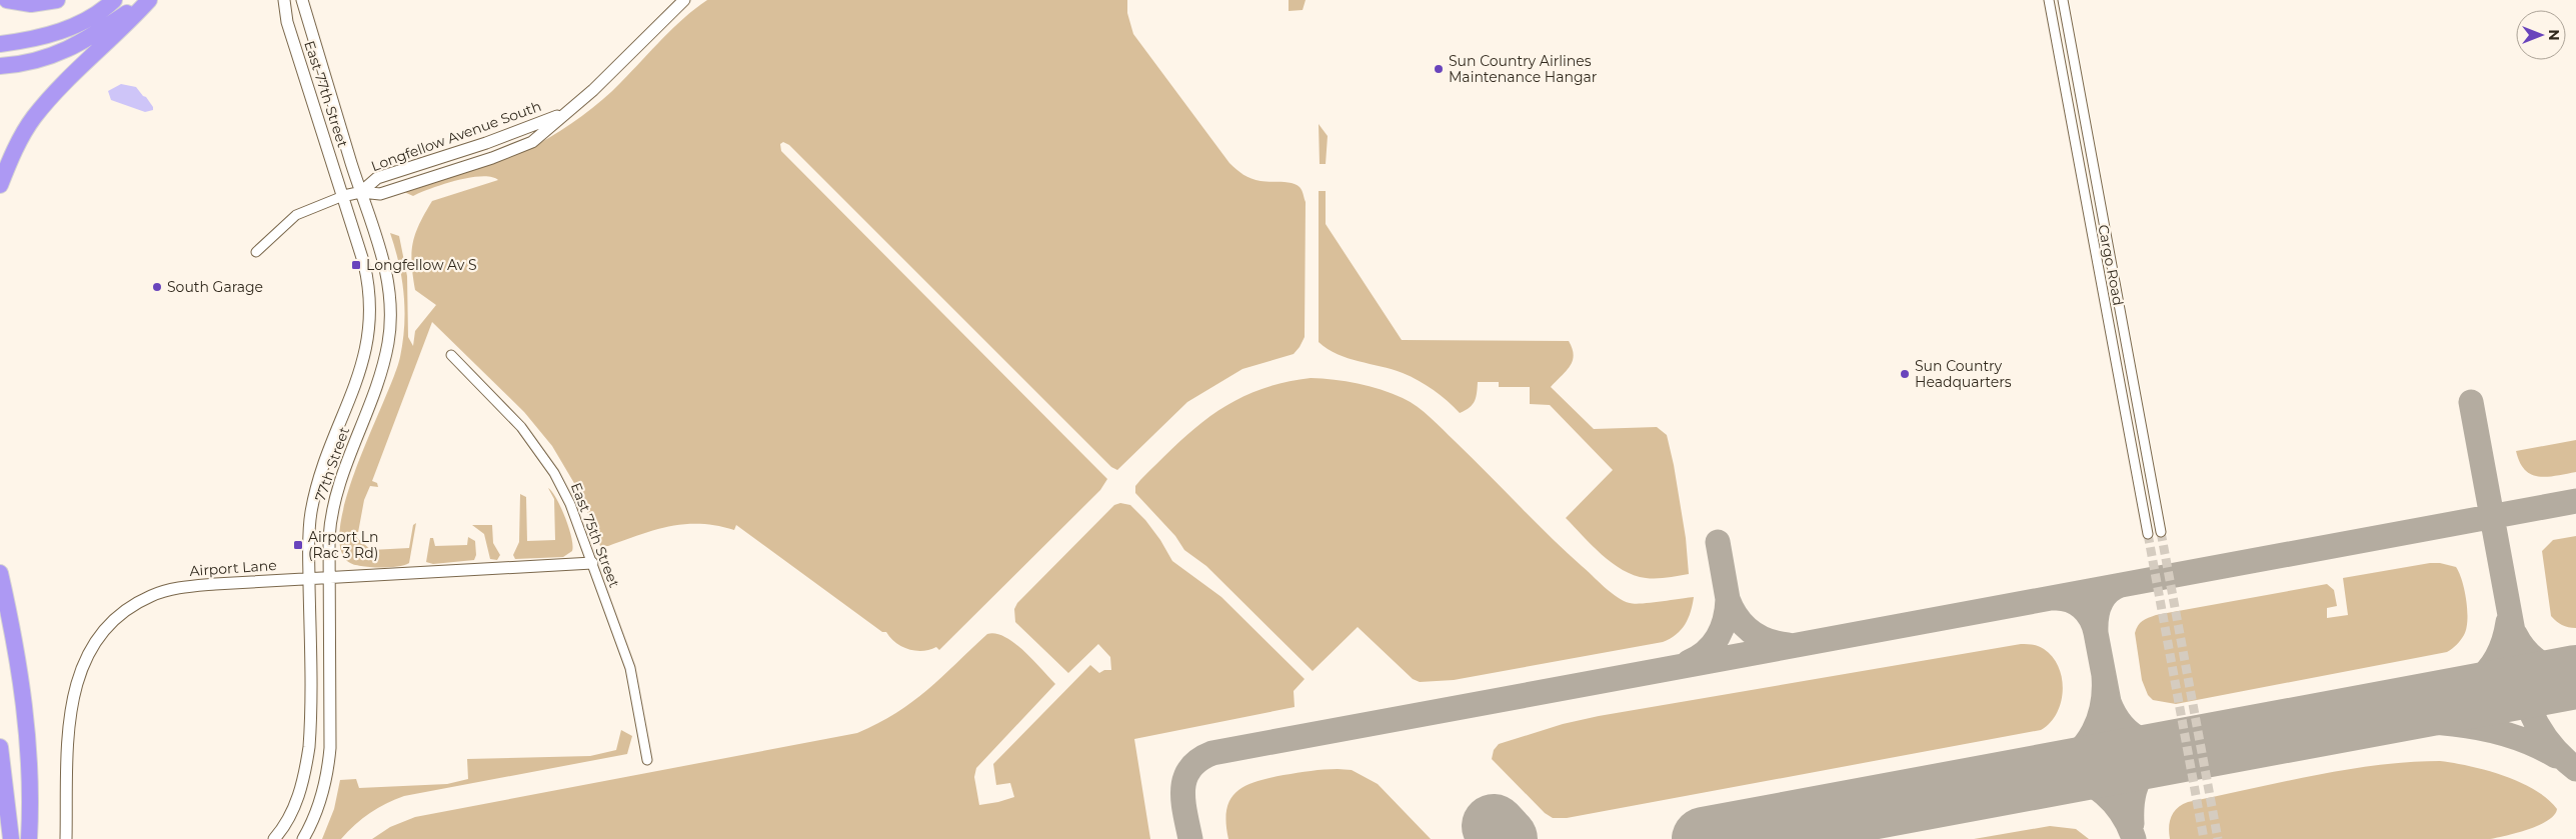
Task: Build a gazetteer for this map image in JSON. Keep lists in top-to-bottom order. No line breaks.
{"streets":{"street":["East 77th Street","Longfellow Avenue South","Cargo Road","77th Street","East 75th Street","Airport Lane"]},"crossings":[["East 77th Street","Longfellow Avenue South"],["East 77th Street","77th Street"],["Longfellow Avenue South","77th Street"],["77th Street","Airport Lane"],["East 75th Street","Airport Lane"]],"places":{"other":["Sun Country Airlines Maintenance Hangar","South Garage","Sun Country Headquarters"],"transit":["Longfellow Av S","Airport Ln (Rac 3 Rd)"]},"north":"right"}
